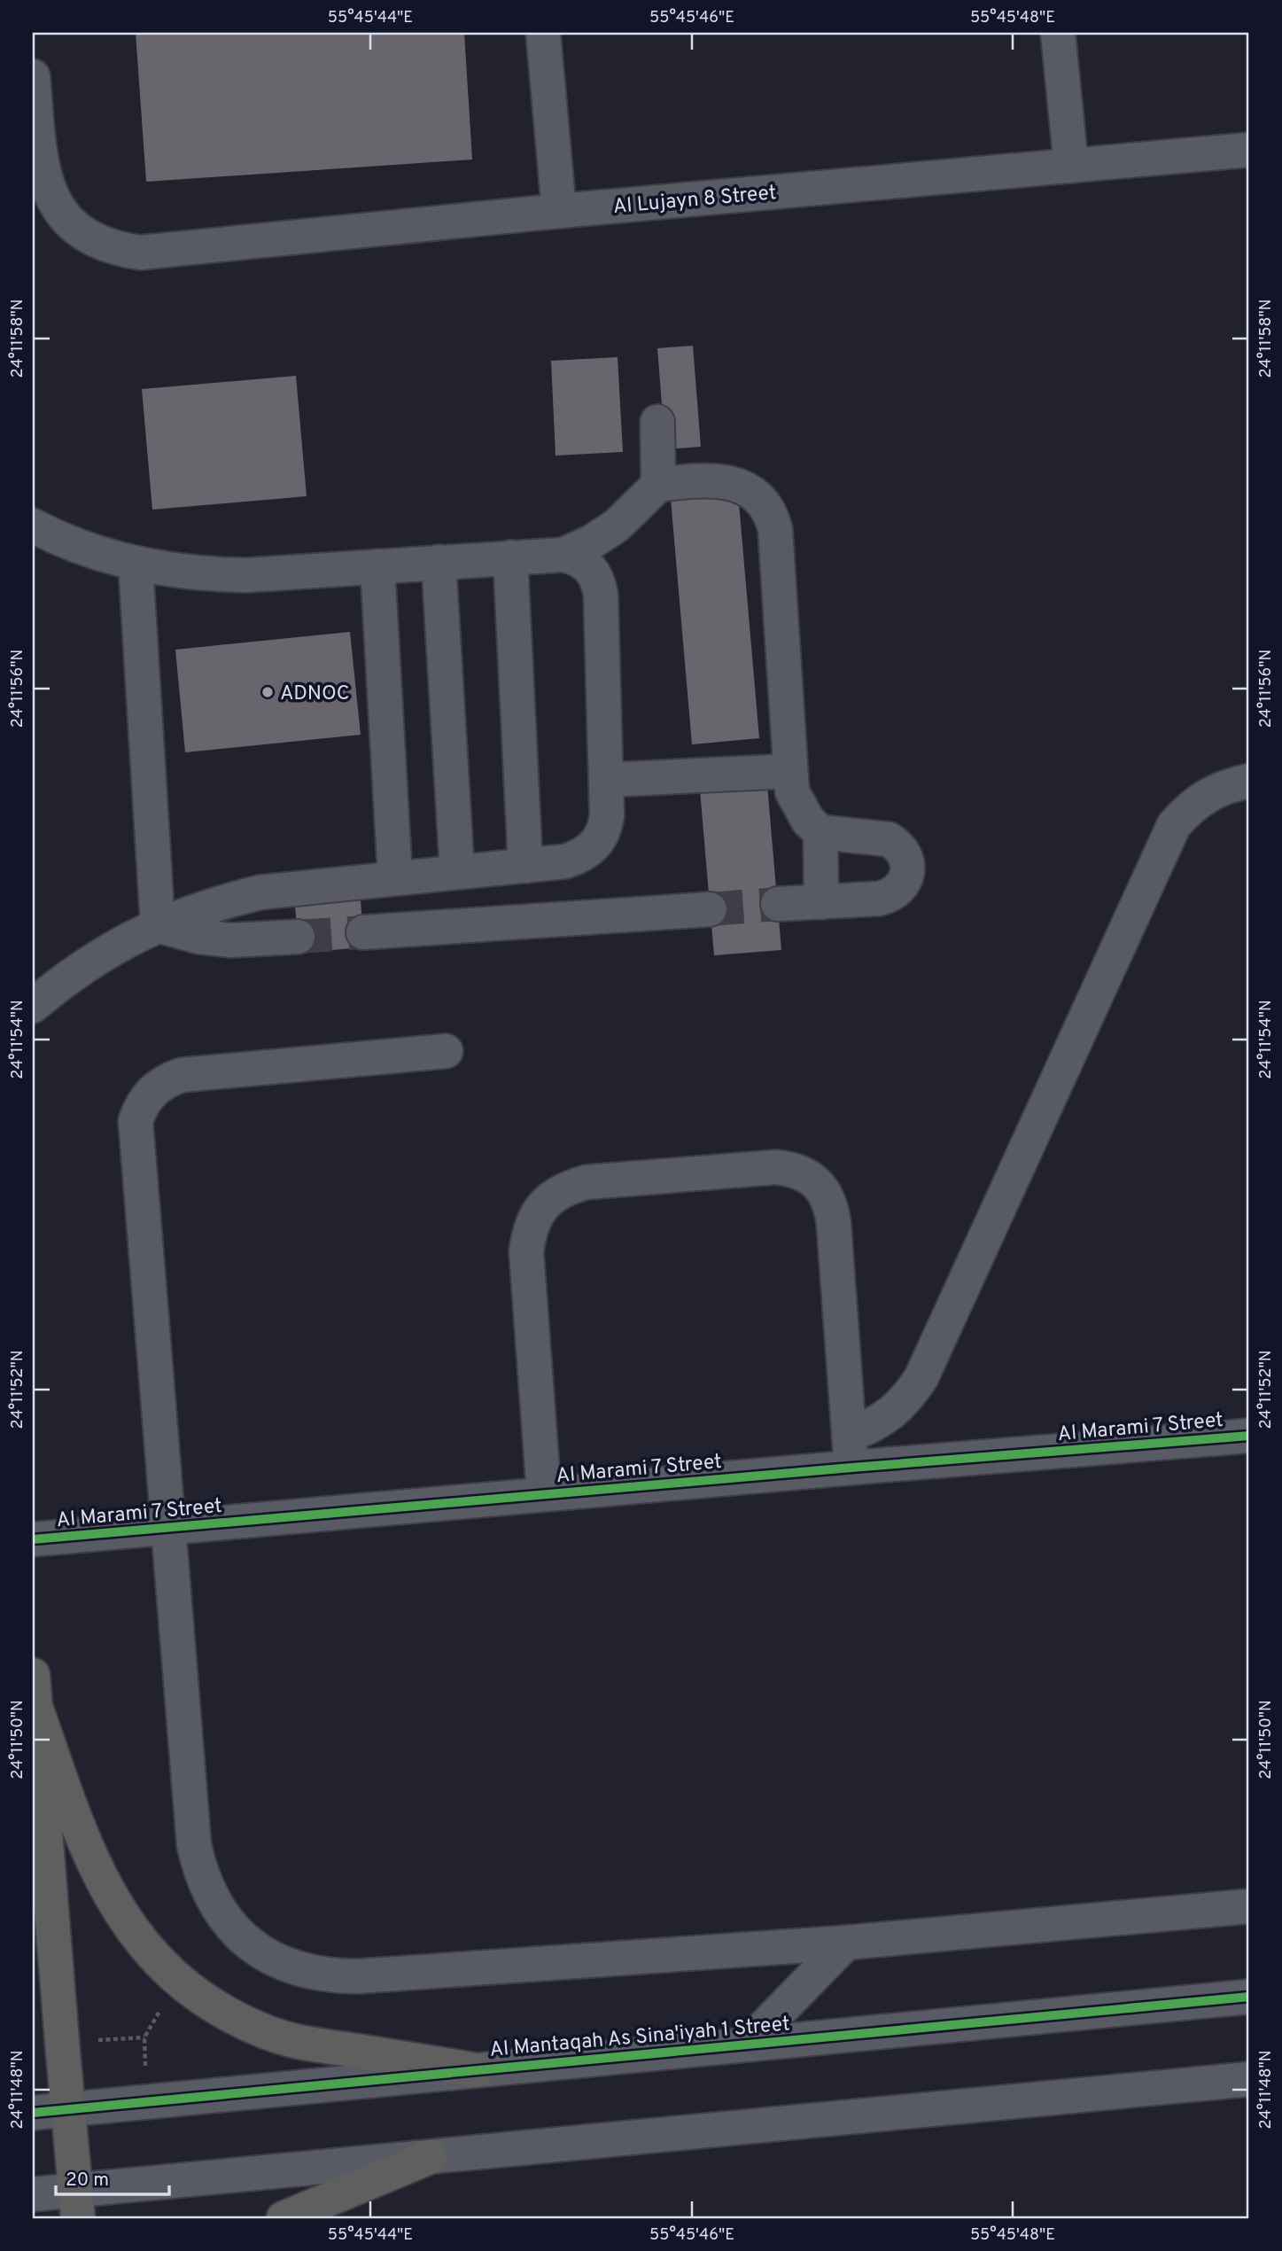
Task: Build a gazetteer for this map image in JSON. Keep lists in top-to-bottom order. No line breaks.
{"streets":{"street":["Al Lujayn 8 Street","Al Marami 7 Street","Al Mantaqah As Sina'iyah 1 Street"]},"places":["ADNOC"],"scale_bar":"20 m","coordinates":["55°45'44\"E","55°45'46\"E","55°45'48\"E","24°11'58\"N","24°11'56\"N","24°11'54\"N","24°11'52\"N","24°11'50\"N","24°11'48\"N"]}
